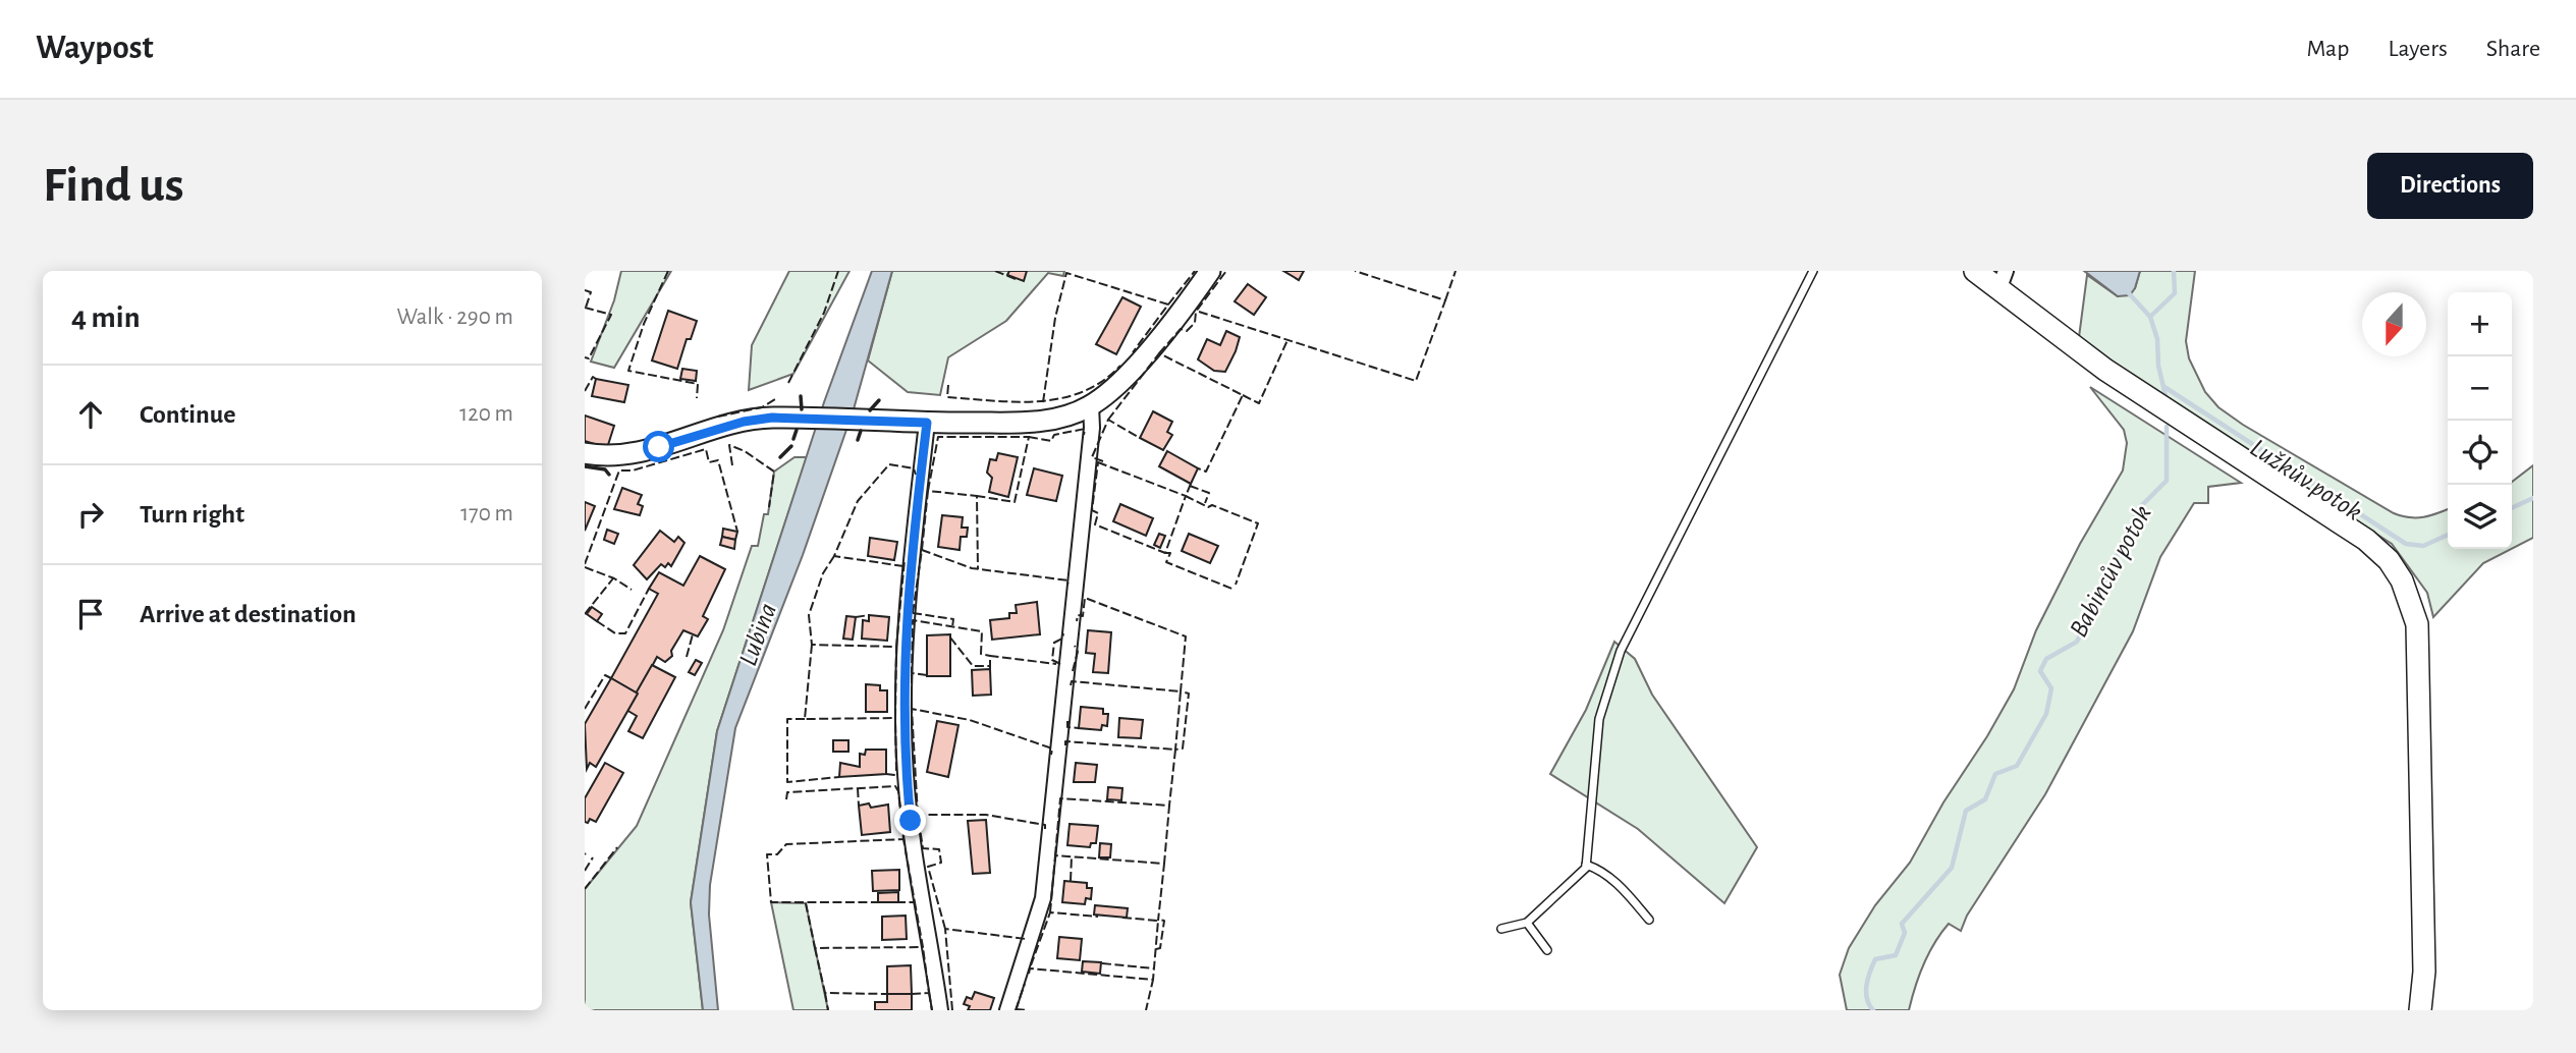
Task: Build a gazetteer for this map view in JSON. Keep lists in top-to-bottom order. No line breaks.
{"water":["Lužkův potok","Babincův potok","Lubina"],"north":"bottom","page":{"header":"Waypost","nav":["Map","Layers","Share"],"buttons":"Directions","title":"Find us","heading":["4 min","Walk · 290 m"],"map_buttons":["+","−"],"list":[["Continue","120 m"],["Turn right","170 m"],"Arrive at destination"]}}
